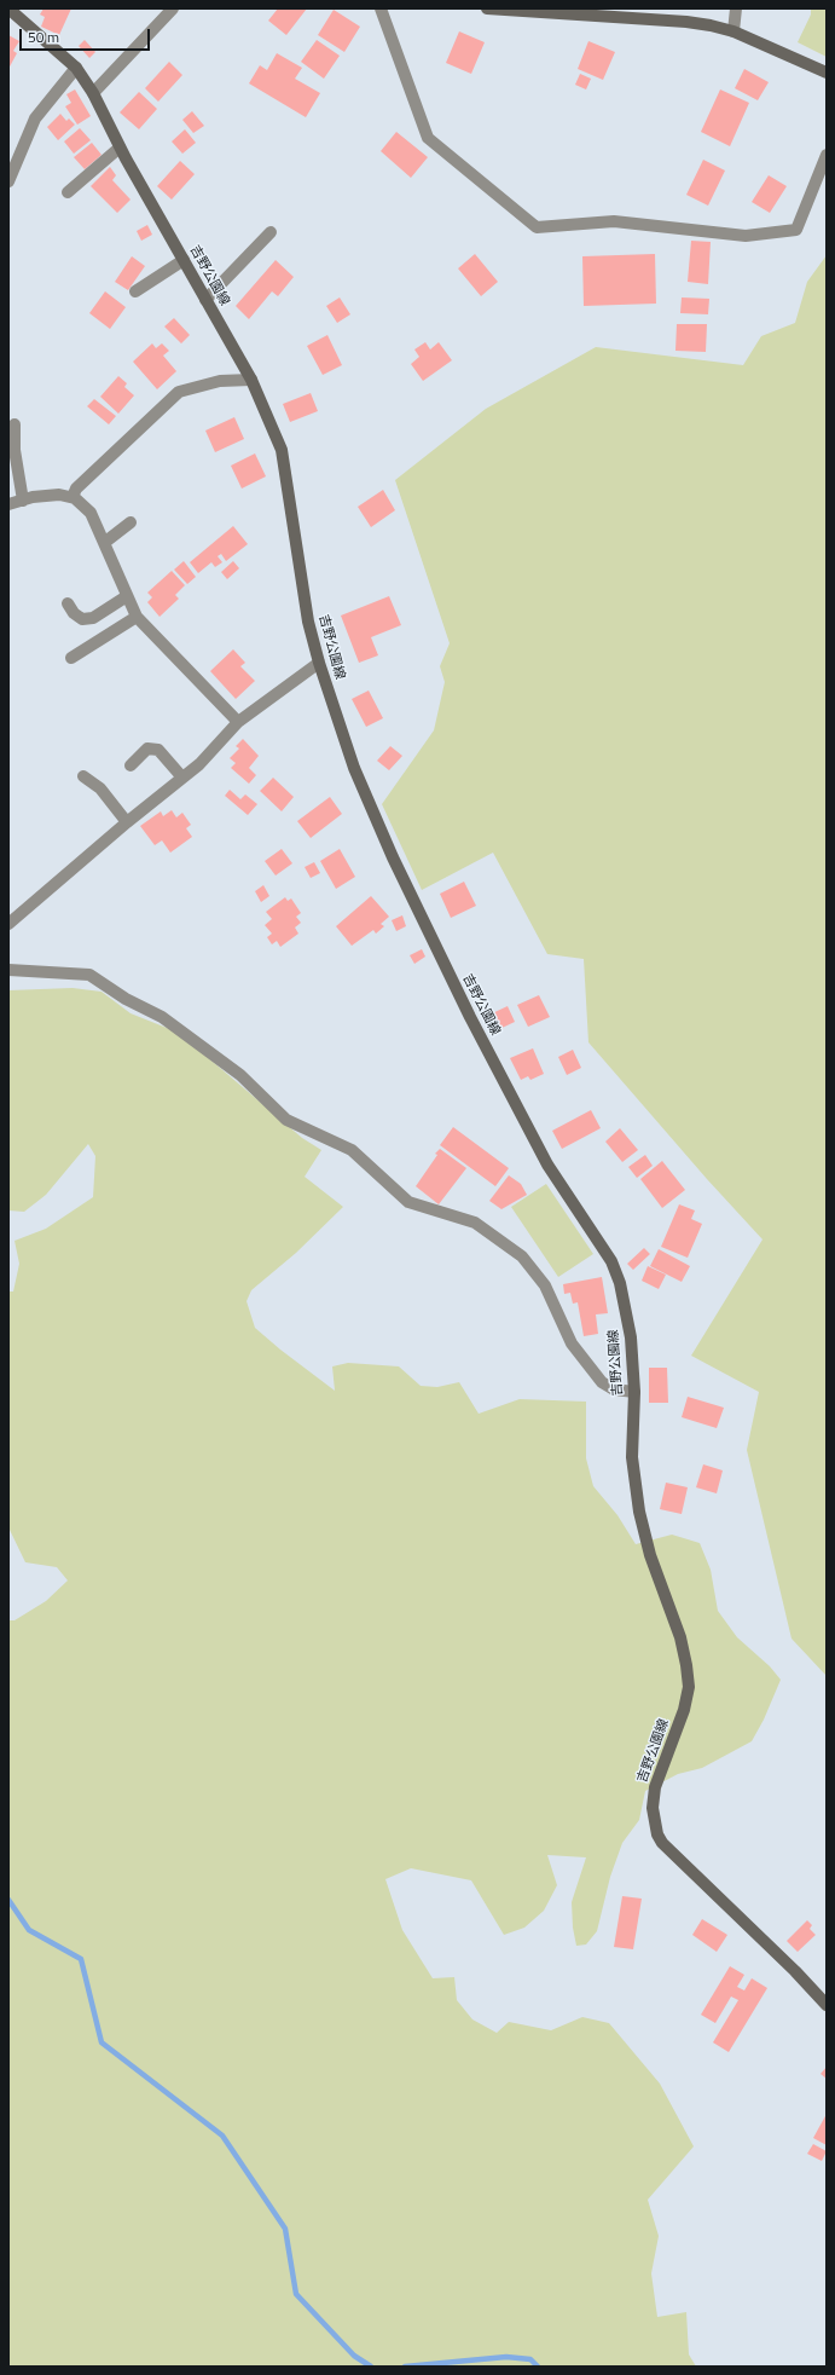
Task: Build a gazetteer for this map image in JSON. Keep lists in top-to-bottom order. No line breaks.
{"streets":{"main road":["吉野公園線"]},"scale_bar":"50 m"}
